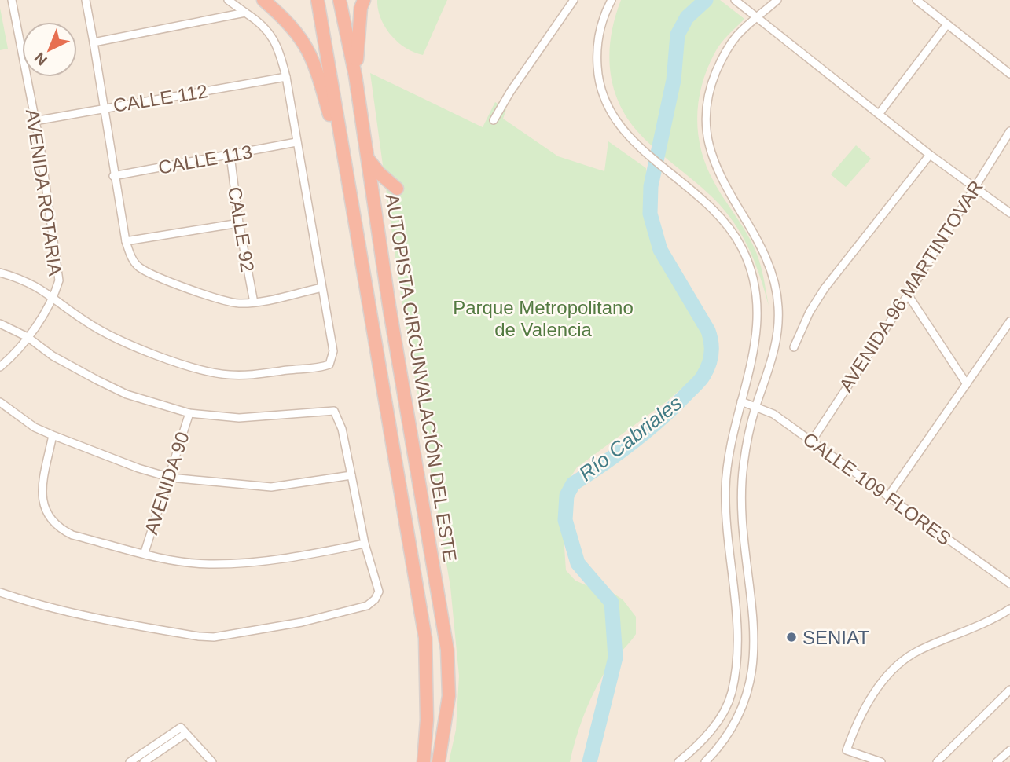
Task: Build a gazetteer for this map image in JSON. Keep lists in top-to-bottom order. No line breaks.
{"streets":{"highway":["AUTOPISTA CIRCUNVALACIÓN DEL ESTE"],"street":["CALLE 112","CALLE 113","AVENIDA ROTARIA","CALLE 92","AVENIDA 96 MARTINTOVAR","AVENIDA 90","CALLE 109 FLORES"]},"crossings":[["CALLE 112","AVENIDA ROTARIA"],["CALLE 113","CALLE 92"],["AVENIDA 96 MARTINTOVAR","CALLE 109 FLORES"]],"water":["Río Cabriales"],"parks":["Parque Metropolitano de Valencia"],"places":["SENIAT"],"north":"bottom left"}
